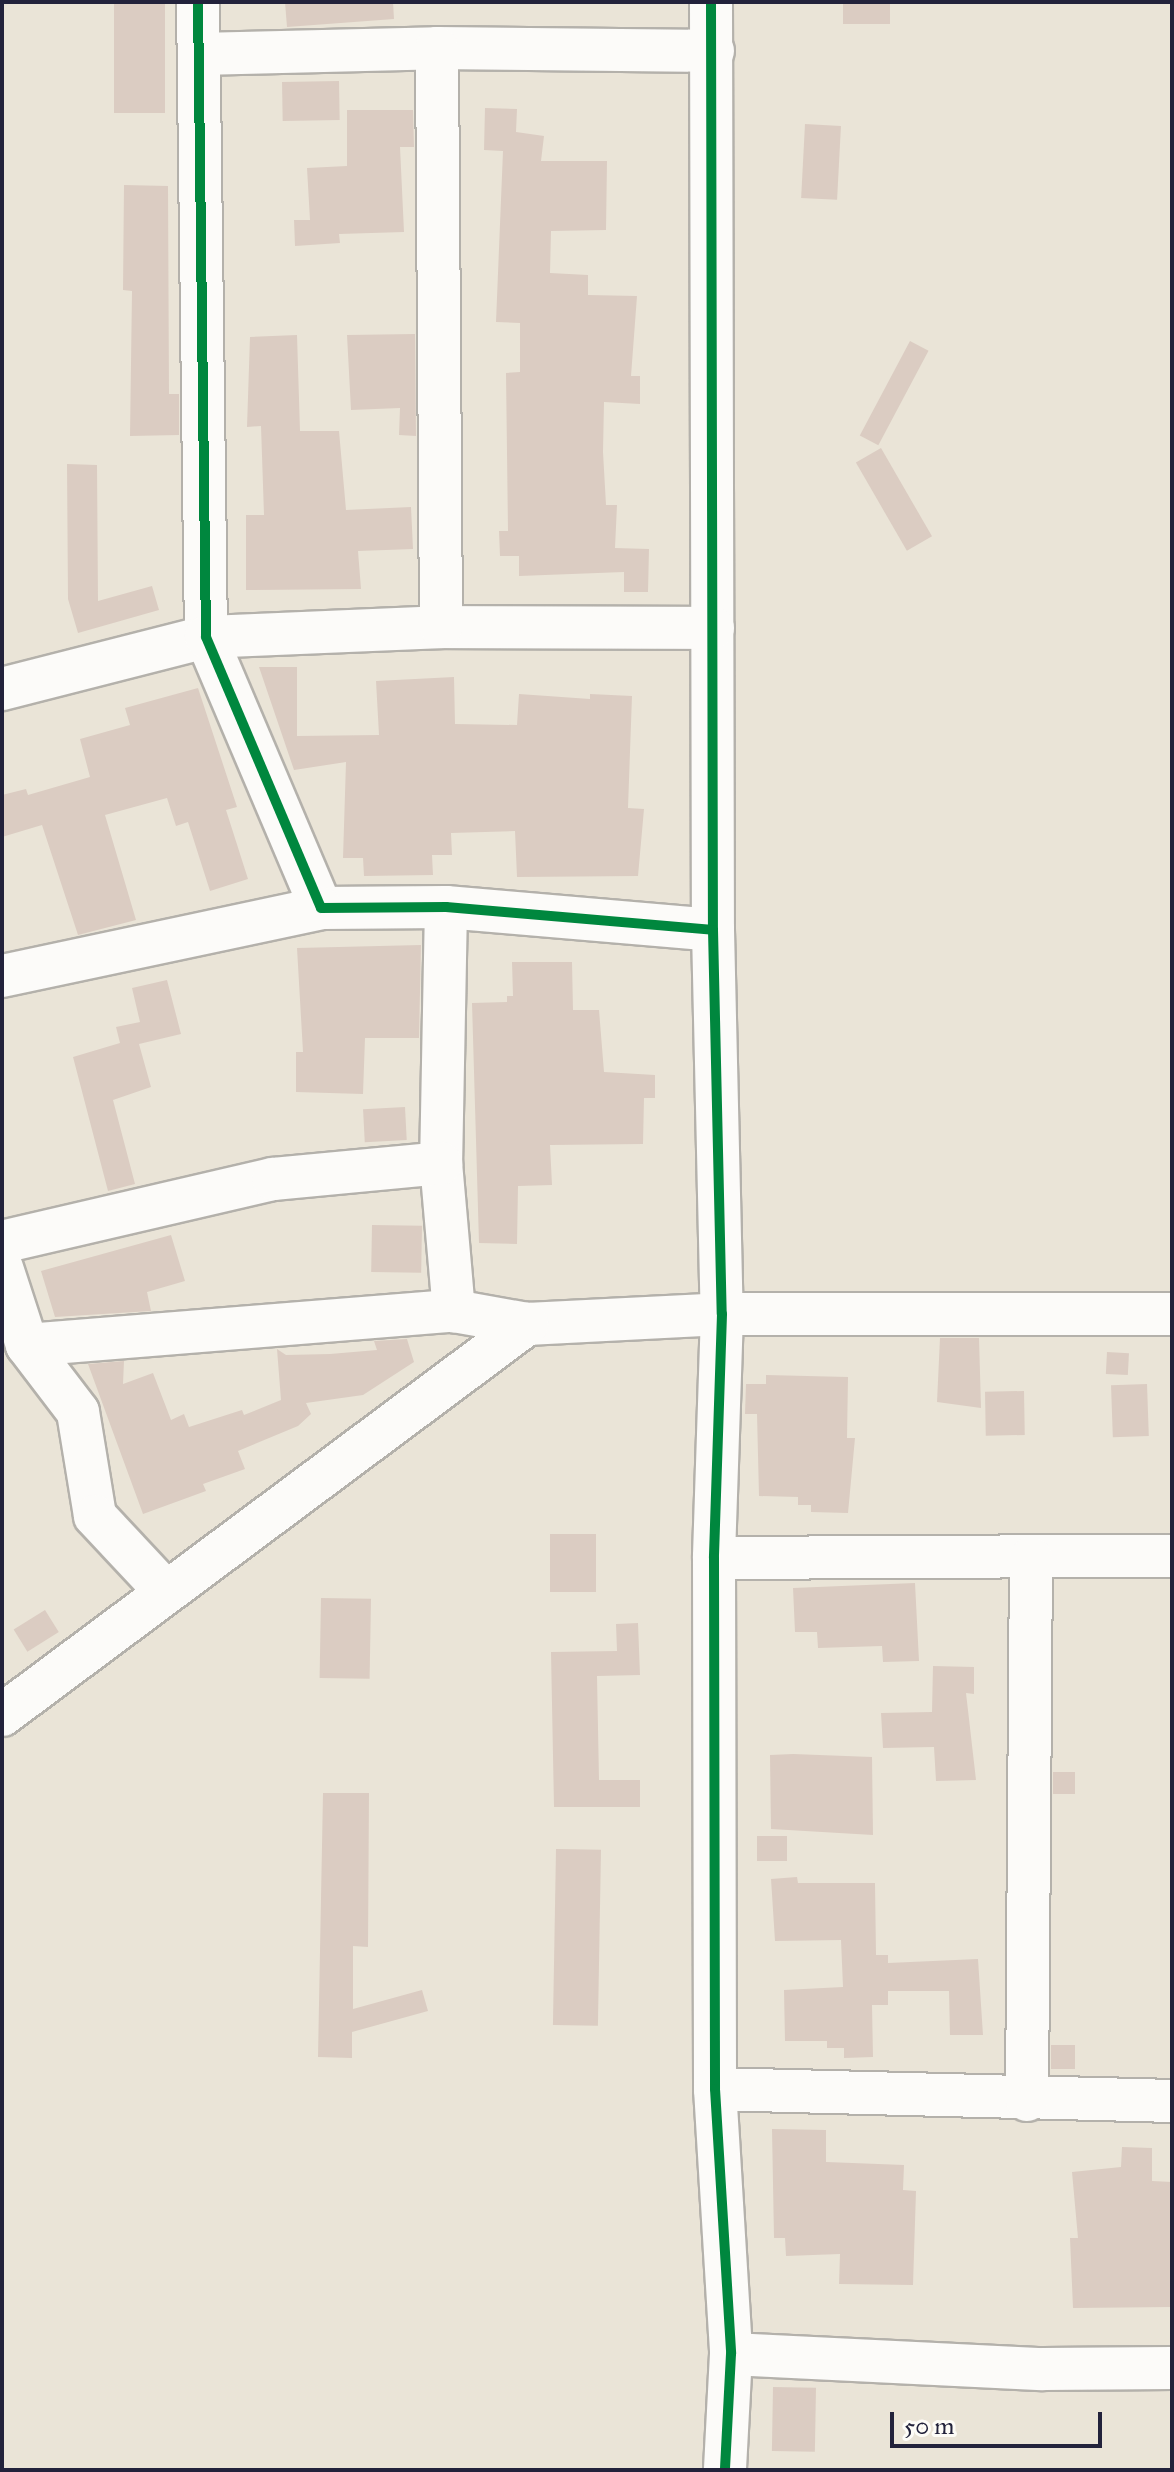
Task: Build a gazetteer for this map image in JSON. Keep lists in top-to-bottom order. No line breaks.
{"scale_bar":"50 m"}
